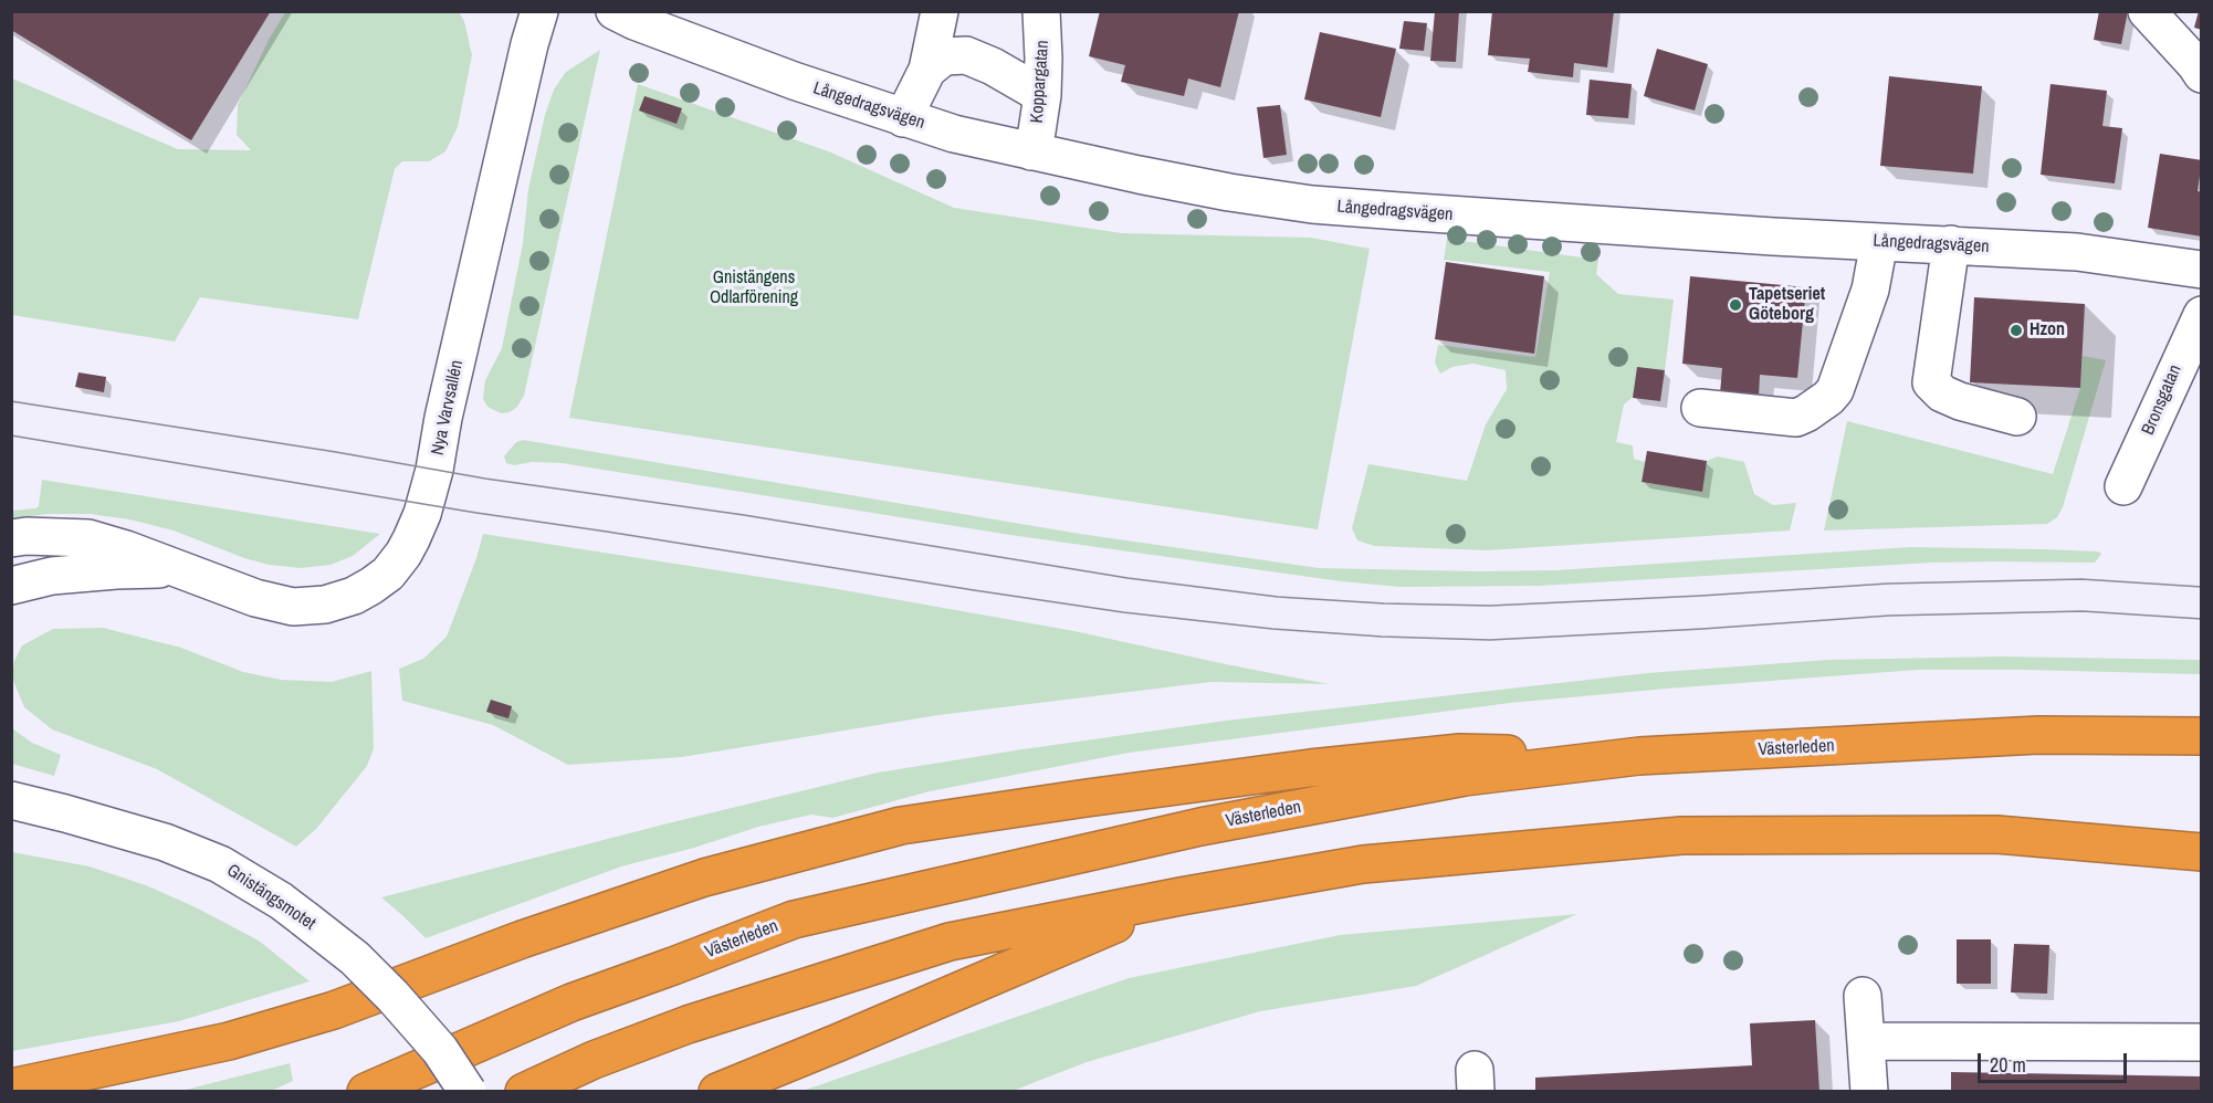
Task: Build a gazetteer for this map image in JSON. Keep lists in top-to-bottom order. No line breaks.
{"streets":{"highway":["Västerleden"],"street":["Koppargatan","Långedragsvägen","Bronsgatan","Nya Varvsallén","Gnistängsmotet"]},"crossings":[["Koppargatan","Långedragsvägen"]],"parks":["Gnistängens Odlarförening"],"places":["Tapetseriet Göteborg","Hzon"],"scale_bar":"20 m"}
